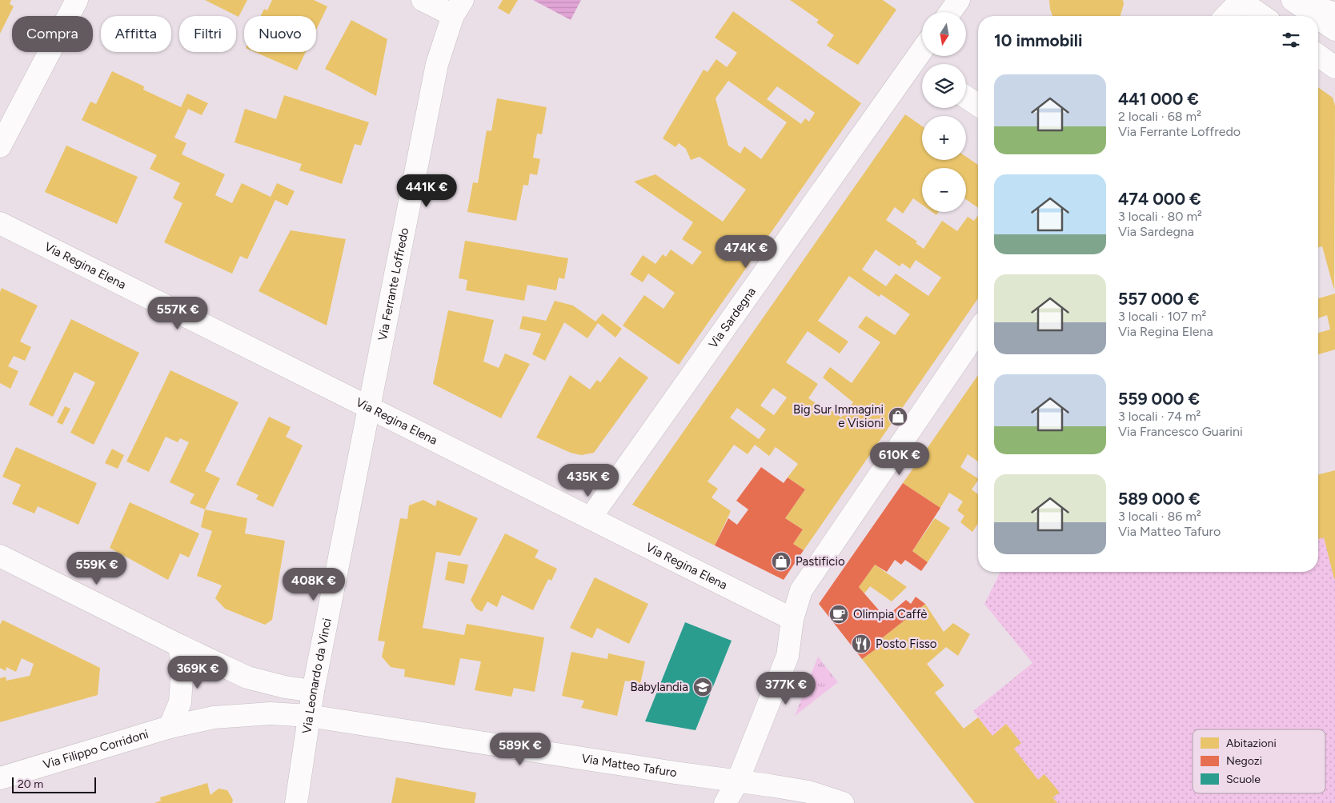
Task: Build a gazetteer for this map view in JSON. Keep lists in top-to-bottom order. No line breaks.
{"streets":{"street":["Via Regina Elena","Via Ferrante Loffredo","Via Sardegna","Via Leonardo da Vinci","Via Filippo Corridoni","Via Matteo Tafuro"]},"crossings":[["Via Regina Elena","Via Ferrante Loffredo"],["Via Regina Elena","Via Sardegna"],["Via Regina Elena","Via Leonardo da Vinci"],["Via Ferrante Loffredo","Via Leonardo da Vinci"],["Via Leonardo da Vinci","Via Matteo Tafuro"],["Via Filippo Corridoni","Via Matteo Tafuro"]],"places":{"shop":["Big Sur Immagini e Visioni","Pastificio"],"cafe":["Olimpia Caffè"],"restaurant":["Posto Fisso"],"school or university":["Babylandia"]},"legend":["Abitazioni","Negozi","Scuole"],"scale_bar":"20 m","north":"bottom","page":{"map_buttons":["+","−"],"chip":["Compra","Affitta","Filtri","Nuovo"],"heading":"10 immobili","list":[{"name":"441 000 €","note":"2 locali · 68 m² · Via Ferrante Loffredo"},{"name":"474 000 €","note":"3 locali · 80 m² · Via Sardegna"},{"name":"557 000 €","note":"3 locali · 107 m² · Via Regina Elena"},{"name":"559 000 €","note":"3 locali · 74 m² · Via Francesco Guarini"},{"name":"589 000 €","note":"3 locali · 86 m² · Via Matteo Tafuro"}],"price":["441K €","474K €","557K €","610K €","435K €","559K €","408K €","369K €","377K €","589K €"],"scale":"20 m"}}
